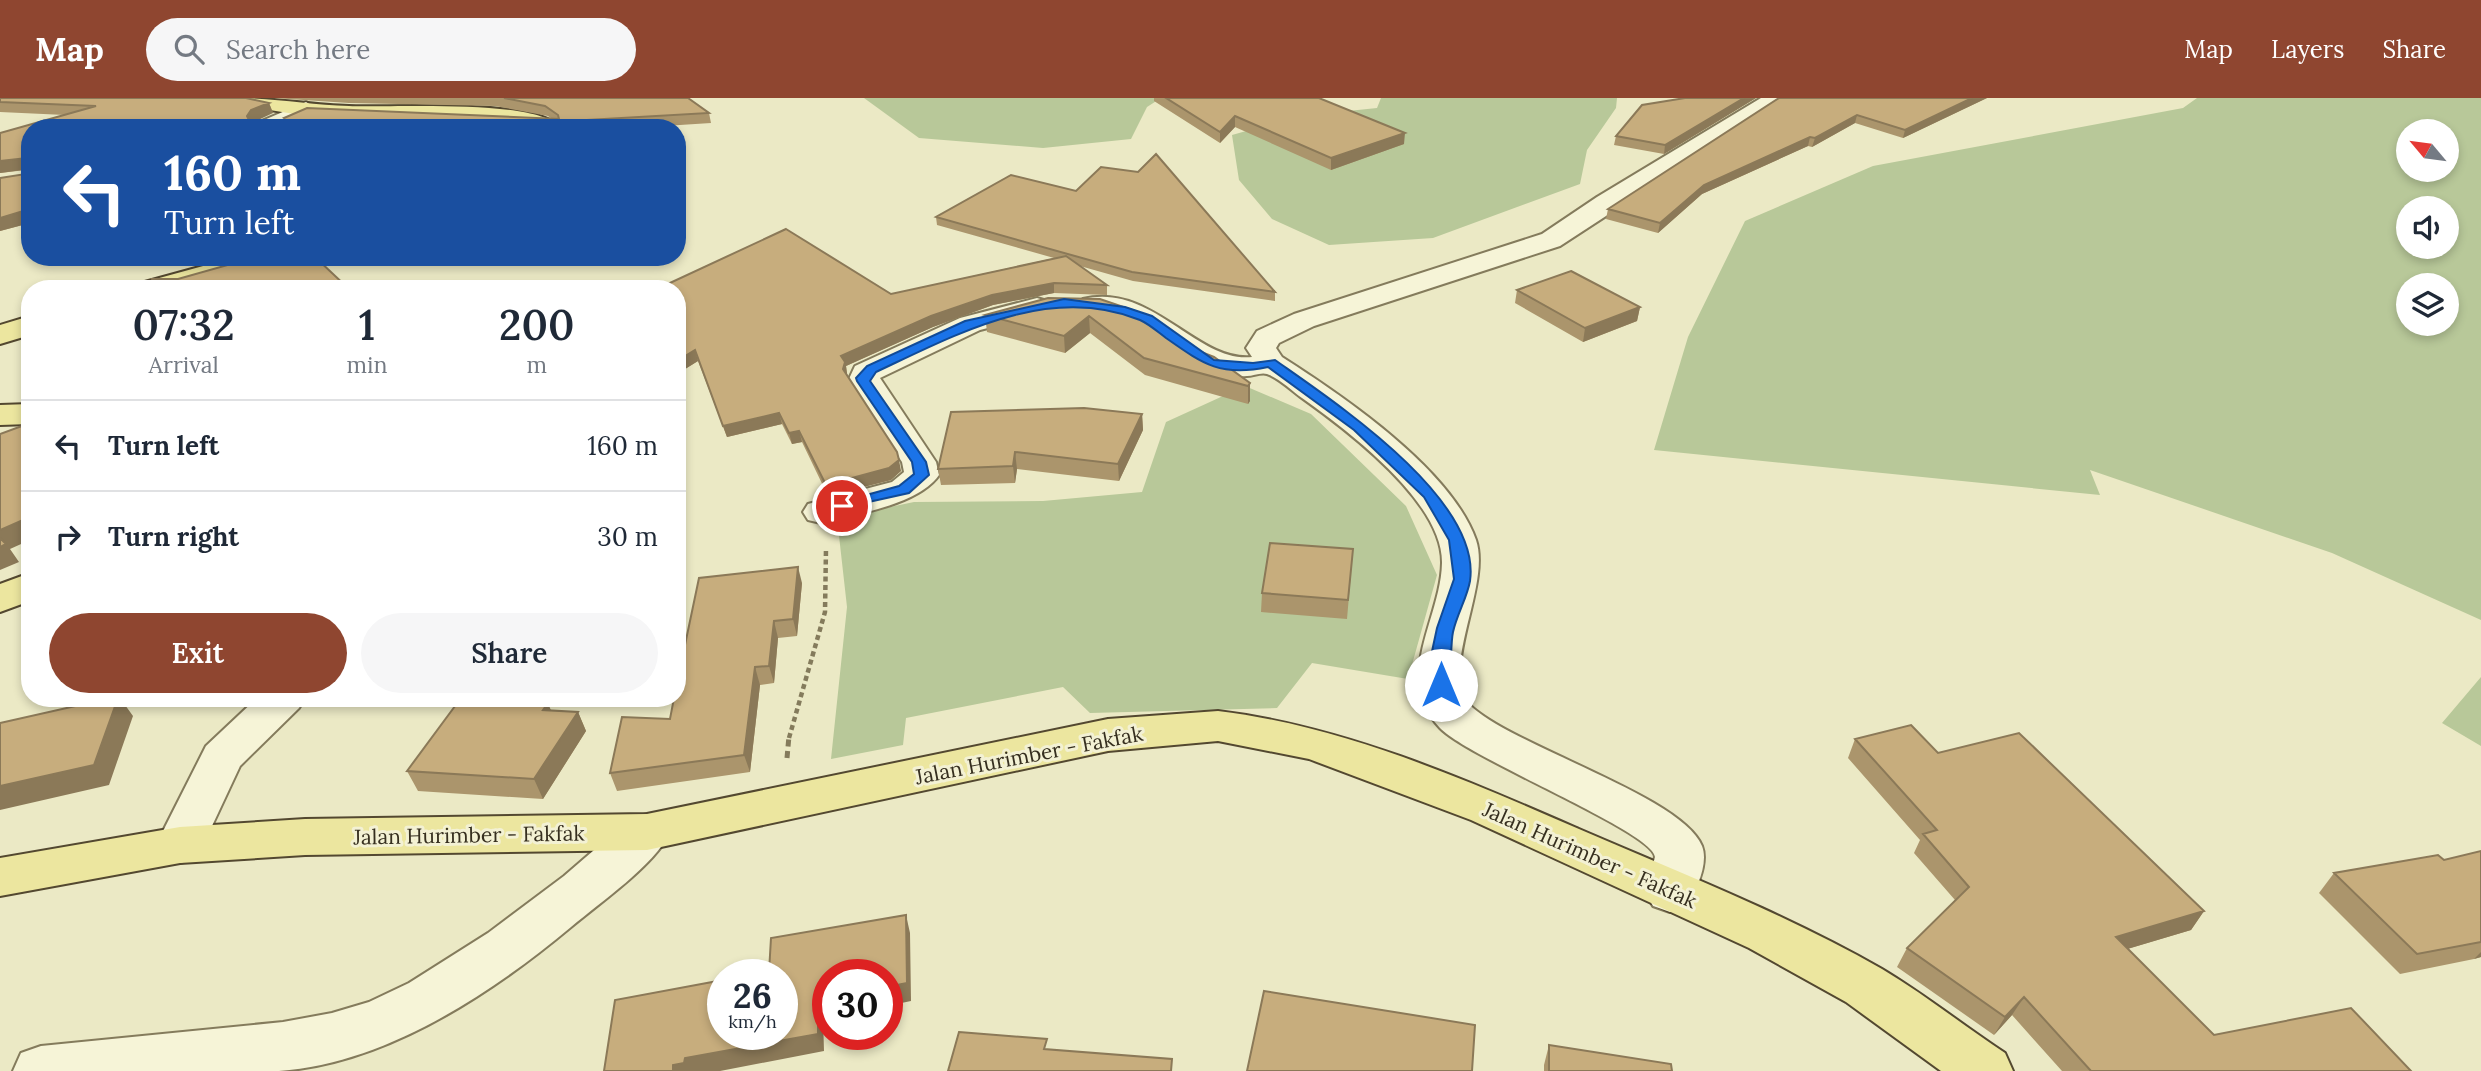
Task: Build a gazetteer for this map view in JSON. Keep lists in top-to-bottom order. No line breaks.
{"streets":{"main road":["Jalan Hurimber - Fakfak"]},"north":"top left","page":{"header":"Map","search":"Search here","nav":["Map","Layers","Share"],"turn":["160 m","Turn left"],"eta":["07:32","Arrival","1","min","200","m"],"list":[{"name":"Turn left","value":"160 m"},{"name":"Turn right","value":"30 m"}],"buttons":["Exit","Share"],"speed":"26 km/h","limit":"30"}}
